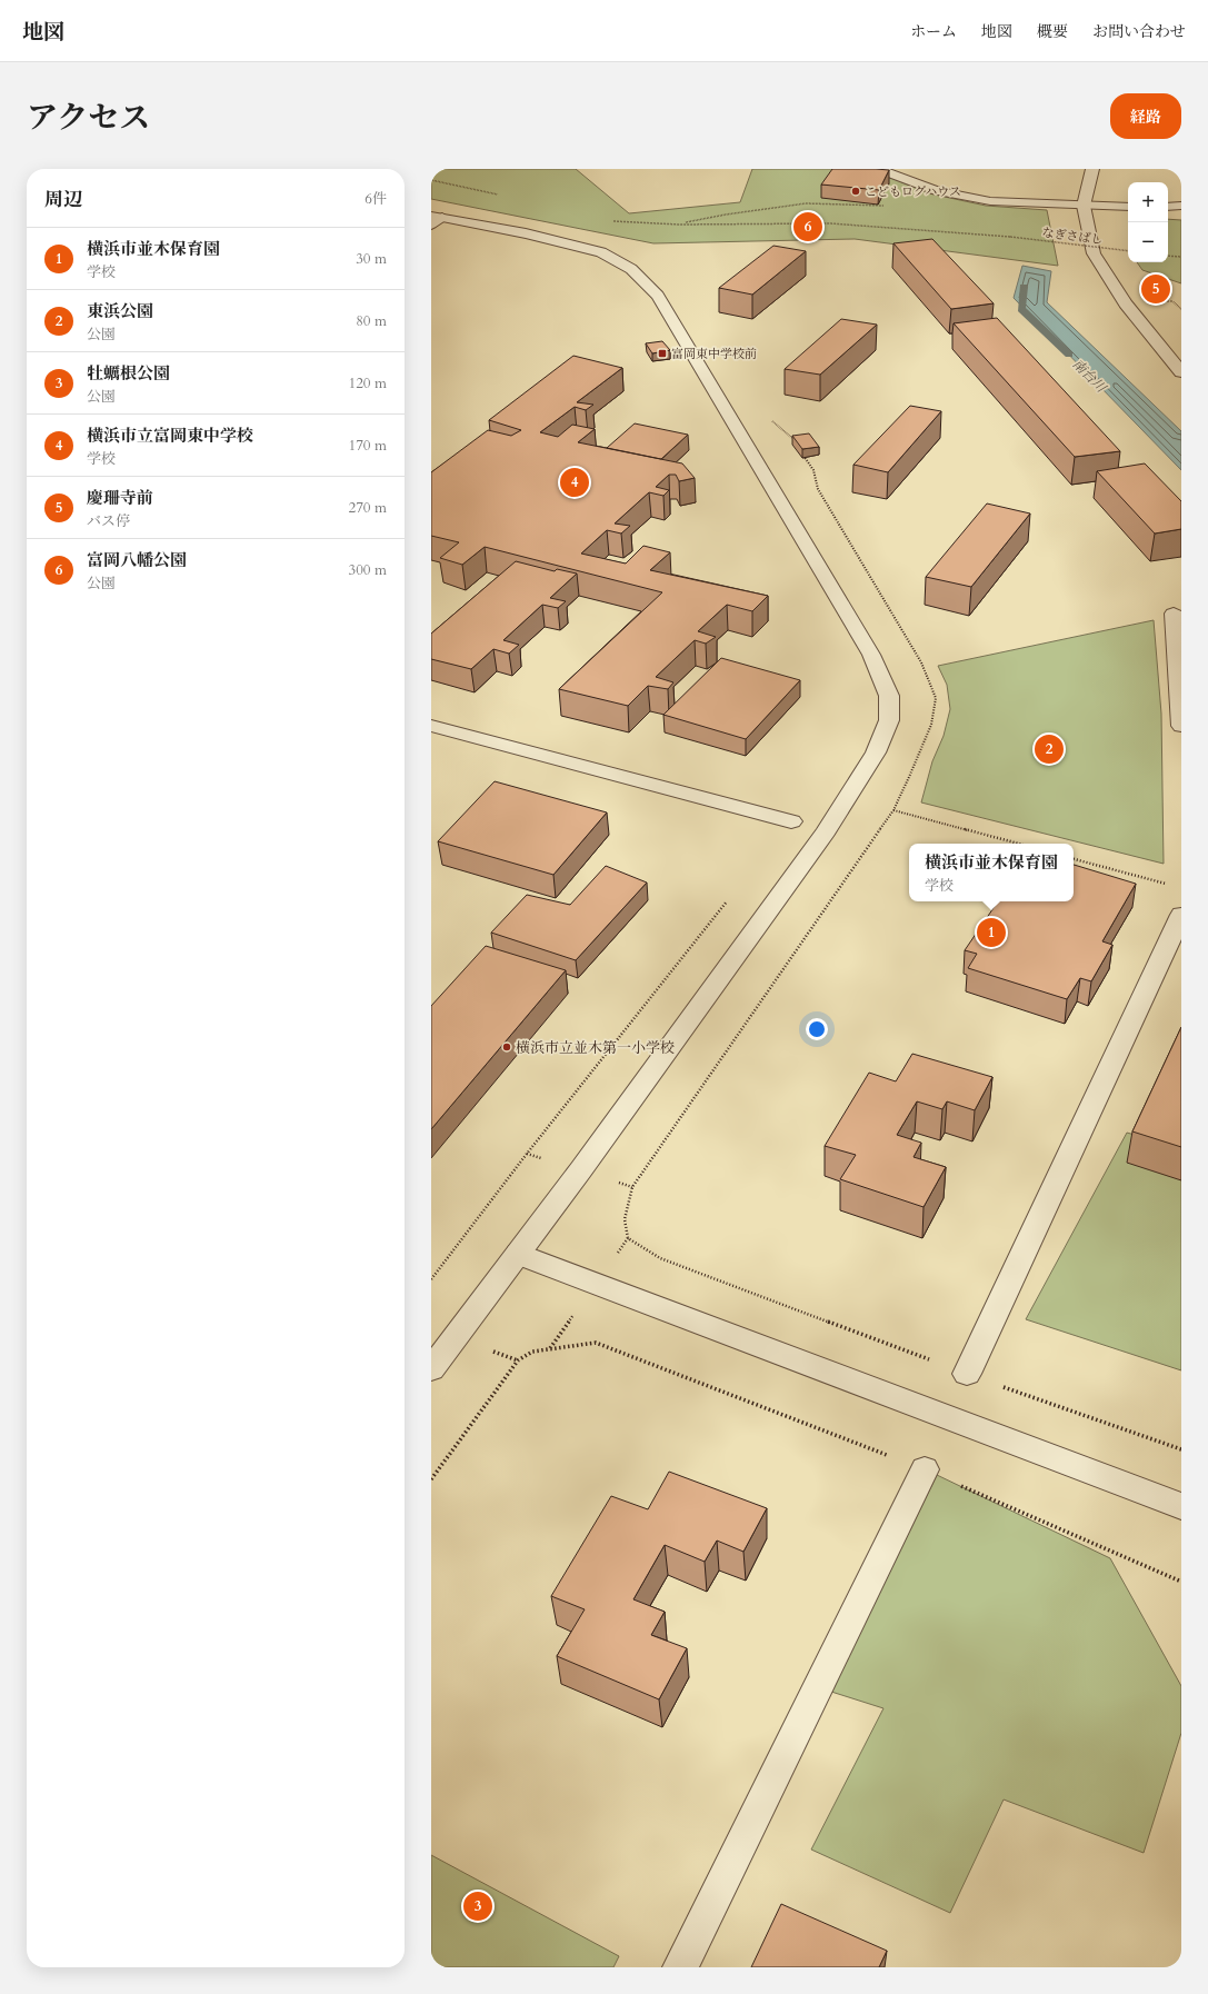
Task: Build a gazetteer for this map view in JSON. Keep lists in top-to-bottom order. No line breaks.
{"streets":{"path":["なぎさばし"]},"water":["南台川"],"places":{"other":["こどもログハウス","横浜市立並木第一小学校"],"transit":["富岡東中学校前"]},"page":{"header":"地図","nav":["ホーム","地図","概要","お問い合わせ"],"title":"アクセス","buttons":"経路","heading":["周辺","6件"],"map_buttons":["+","−"],"pins":["6","5","4","2","1","3"],"list":[{"mark":"1","name":"横浜市並木保育園","note":"学校","value":"30 m"},{"mark":"2","name":"東浜公園","note":"公園","value":"80 m"},{"mark":"3","name":"牡蠣根公園","note":"公園","value":"120 m"},{"mark":"4","name":"横浜市立富岡東中学校","note":"学校","value":"170 m"},{"mark":"5","name":"慶珊寺前","note":"バス停","value":"270 m"},{"mark":"6","name":"富岡八幡公園","note":"公園","value":"300 m"}],"popup":["横浜市並木保育園","学校"]}}
